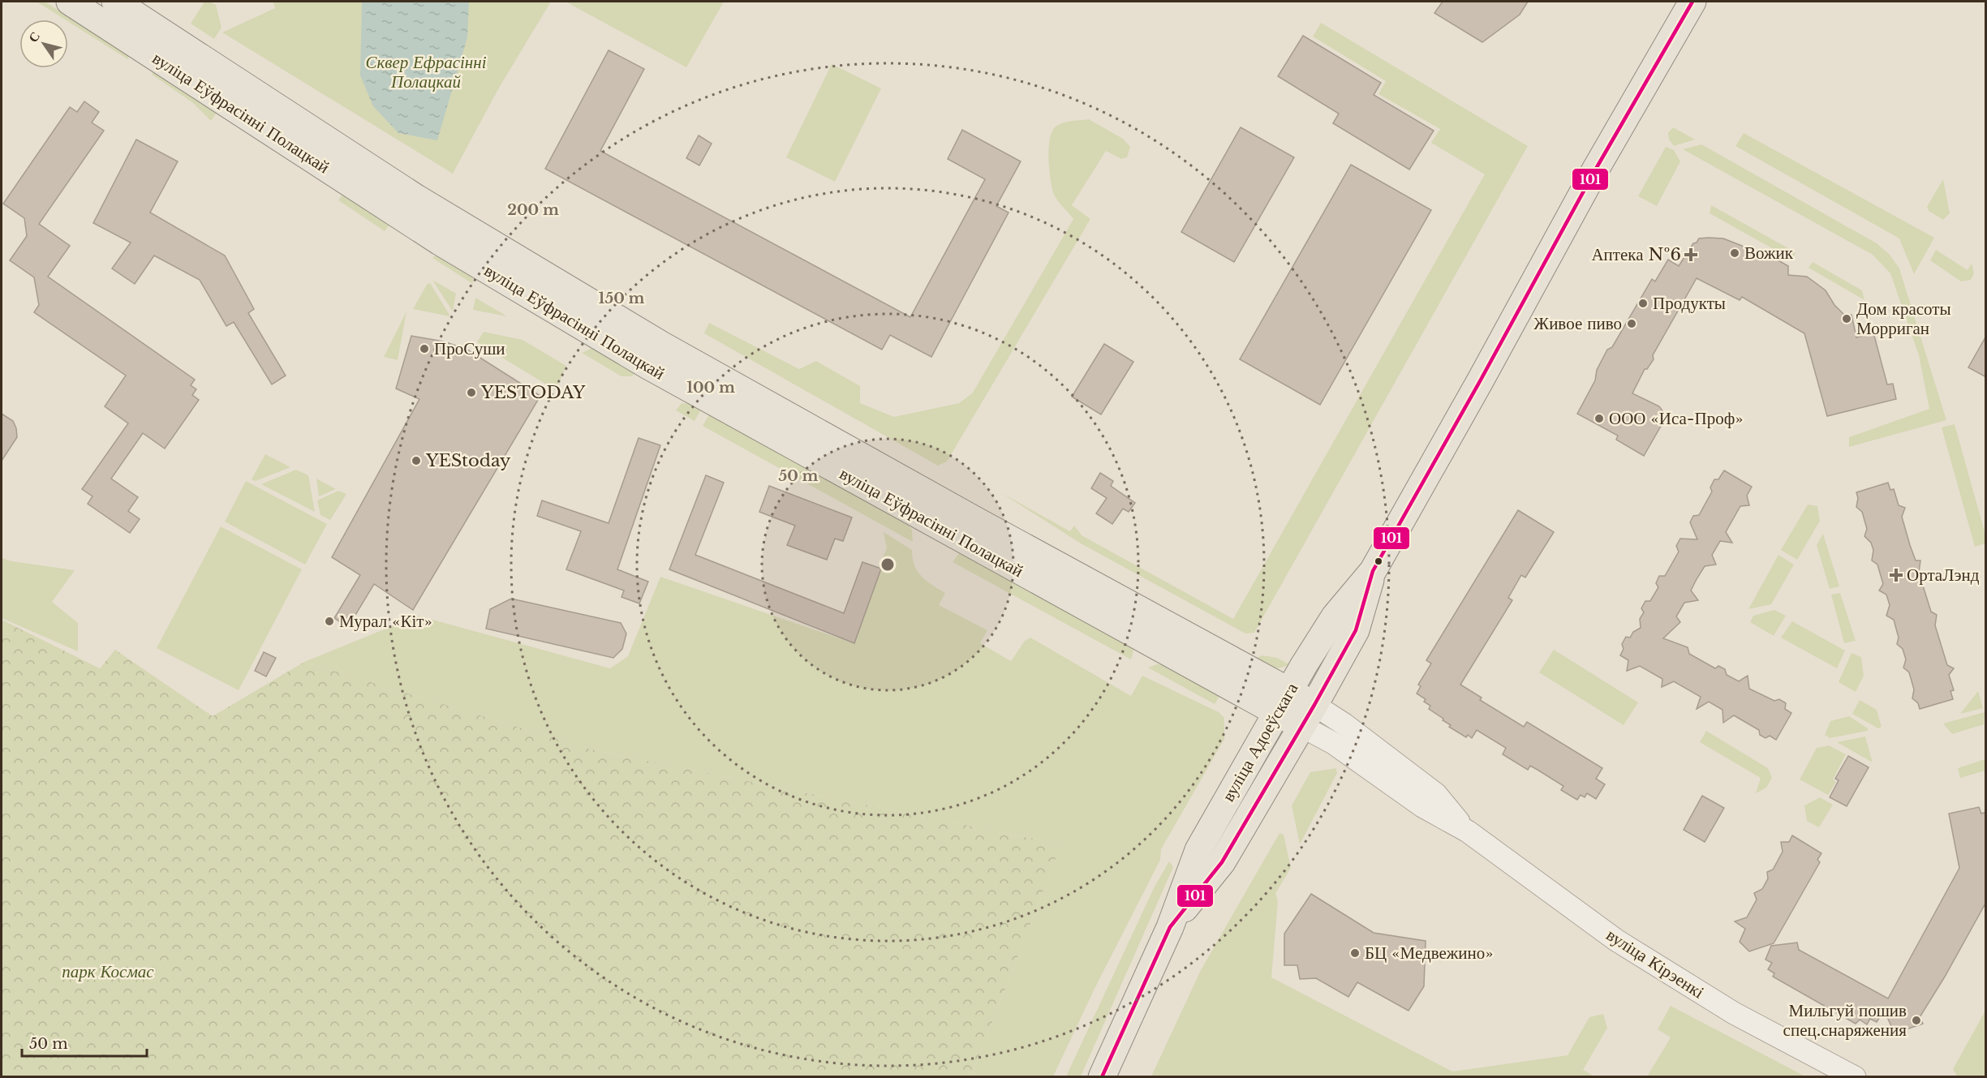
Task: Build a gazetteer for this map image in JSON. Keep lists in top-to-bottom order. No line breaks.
{"streets":{"main road":["вуліца Еўфрасінні Полацкай","вуліца Адоеўскага"],"street":["вуліца Кірэенкі"]},"crossings":[["вуліца Еўфрасінні Полацкай","вуліца Адоеўскага"],["вуліца Еўфрасінні Полацкай","вуліца Кірэенкі"],["вуліца Адоеўскага","вуліца Кірэенкі"]],"parks":["Сквер Ефрасінні Полацкай","парк Космас"],"places":{"other":["Вожик","Продукты","Дом красоты Морриган","Живое пиво","ПроСуши","YESTODAY","ООО «Иса-Проф»","YEStoday","Мурал «Кіт»","БЦ «Медвежино»","Мильгуй пошив спец.снаряжения"],"health":["Аптека №6","ОртаЛэнд"]},"lines":["transit line 101"],"scale_bar":"50 m","north":"top left","rings":["200 m","150 m","100 m","50 m"]}
